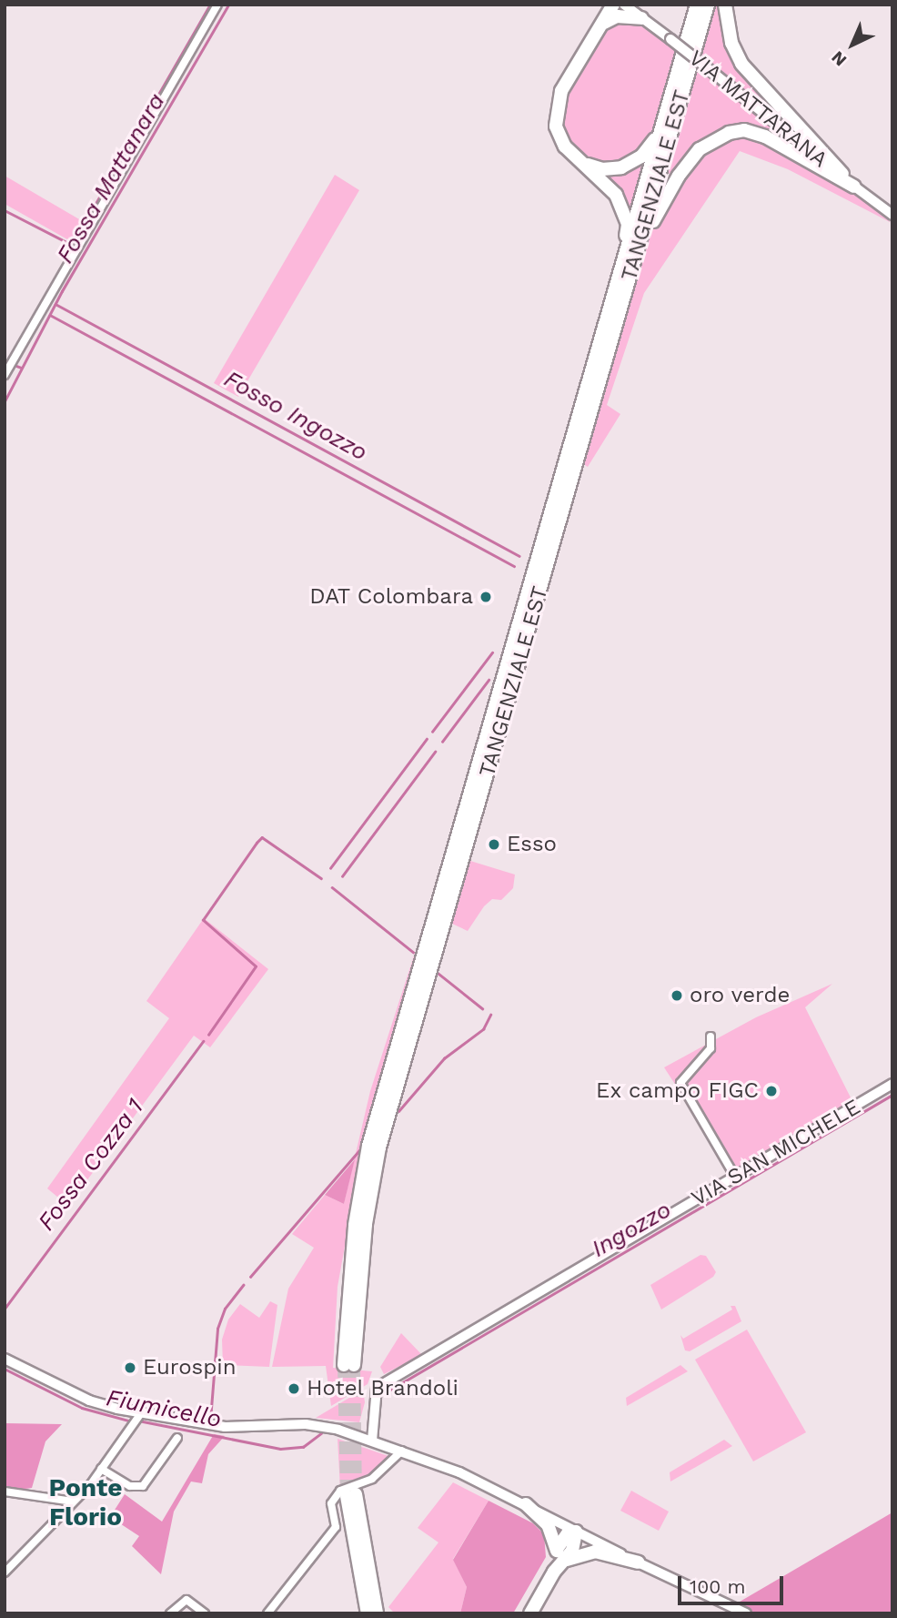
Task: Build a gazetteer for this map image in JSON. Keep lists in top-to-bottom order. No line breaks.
{"streets":{"highway":["TANGENZIALE EST"],"street":["VIA MATTARANA","VIA SAN MICHELE"]},"districts":["Ponte Florio"],"water":["Fossa Mattanara","Fosso Ingozzo","Fossa Cozza 1","Ingozzo","Fiumicello"],"places":["DAT Colombara","Esso","oro verde","Ex campo FIGC","Eurospin","Hotel Brandoli"],"scale_bar":"100 m","north":"bottom left"}
